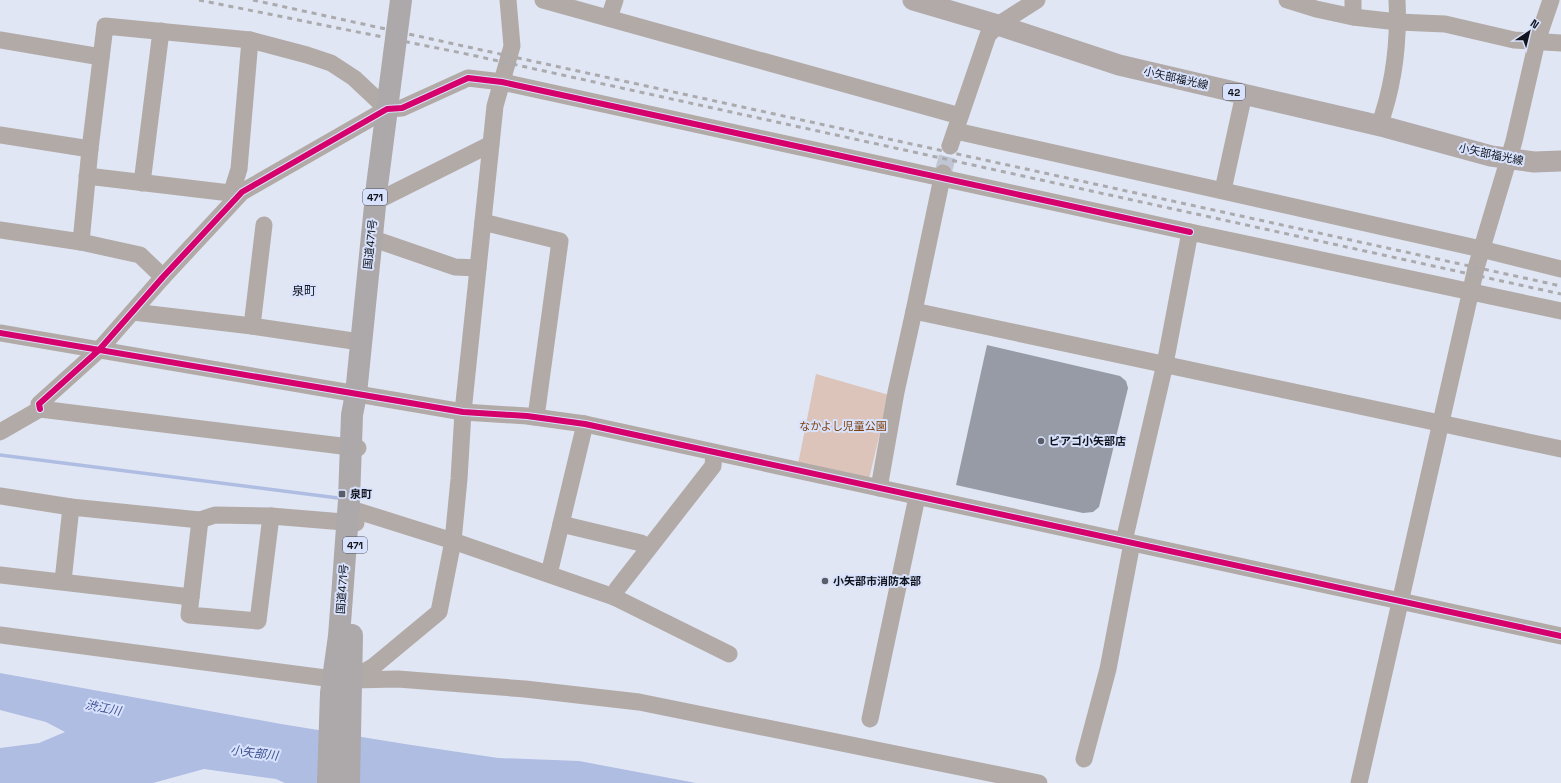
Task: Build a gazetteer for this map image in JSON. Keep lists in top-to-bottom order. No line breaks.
{"streets":{"highway":["471","国道471号"],"main road":["小矢部福光線","42"]},"districts":["泉町"],"water":["渋江川","小矢部川"],"parks":["なかよし児童公園"],"places":{"other":["ピアゴ小矢部店","小矢部市消防本部"],"transit":["泉町"]},"north":"top right"}
